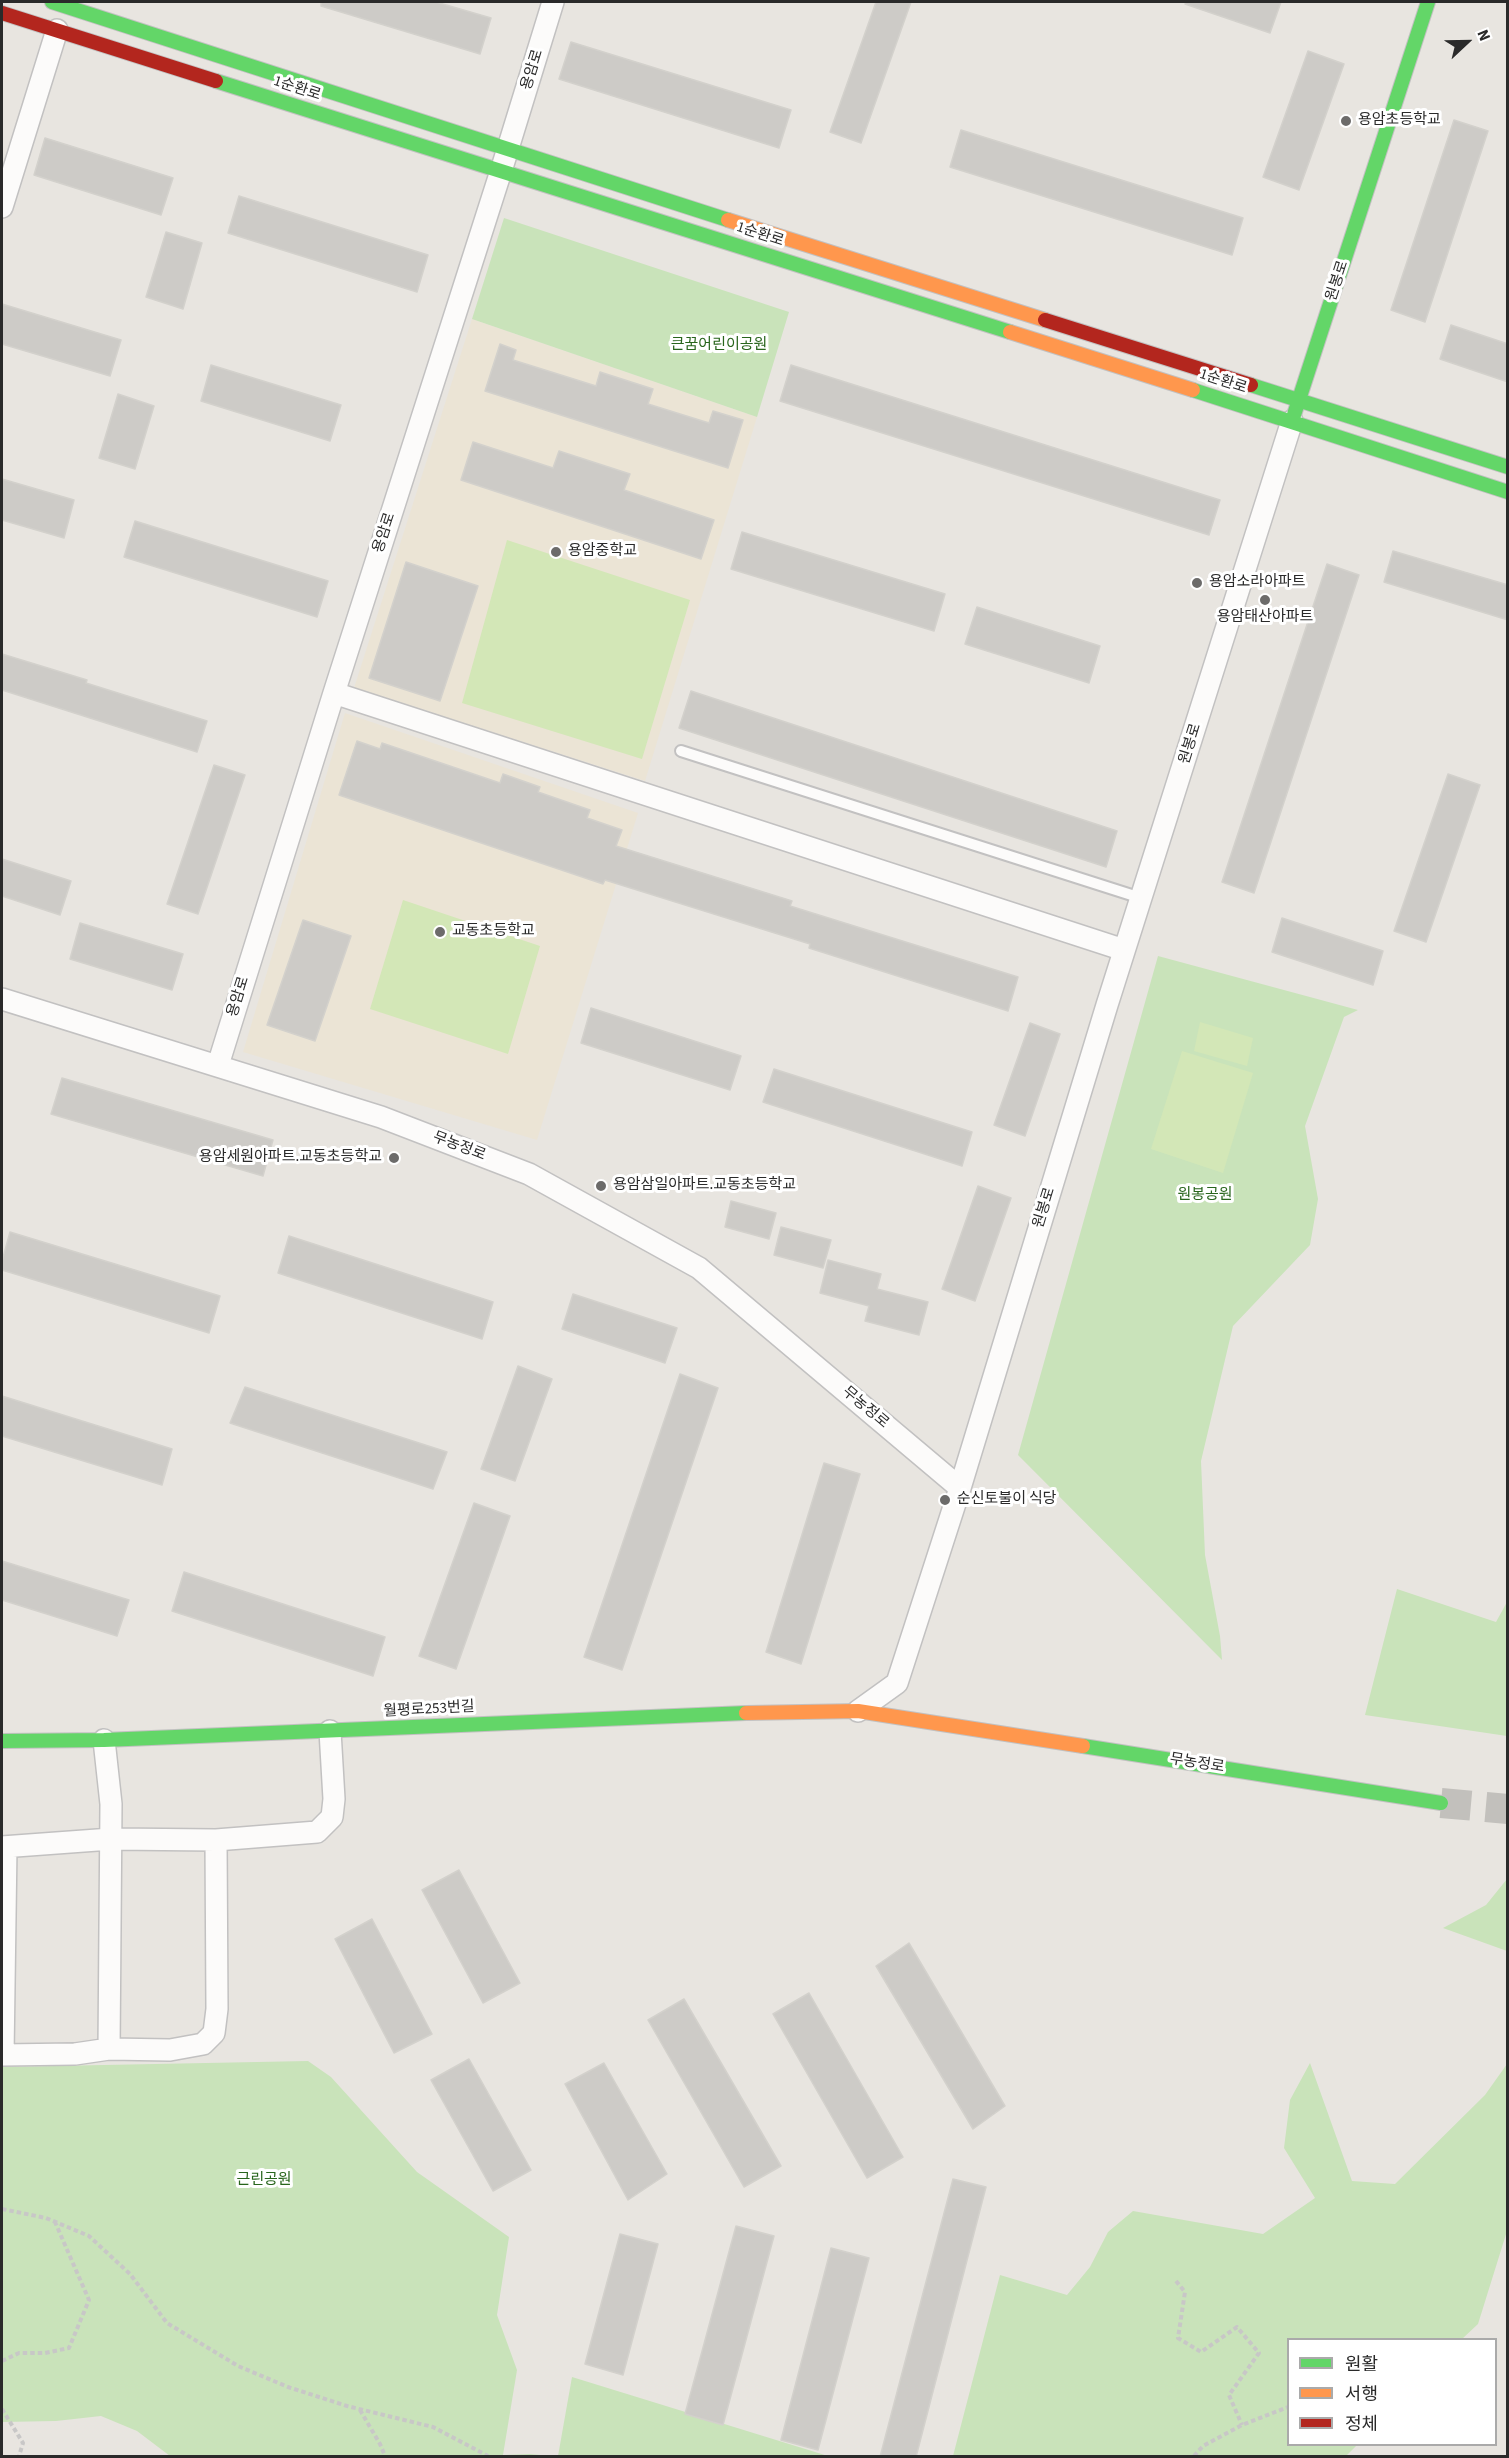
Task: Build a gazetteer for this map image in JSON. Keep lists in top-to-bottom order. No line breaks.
{"streets":{"street":["용암로","1순환로","원봉로","무농정로","월평로253번길"]},"crossings":[["용암로","1순환로"],["용암로","무농정로"],["1순환로","원봉로"],["원봉로","무농정로"],["무농정로","월평로253번길"]],"parks":["큰꿈어린이공원","원봉공원","근린공원"],"places":["용암초등학교","용암중학교","용암소라아파트","용암태산아파트","교동초등학교","용암세원아파트.교동초등학교","용암삼일아파트.교동초등학교","순신토불이 식당"],"legend":["원활","서행","정체"],"north":"right"}
